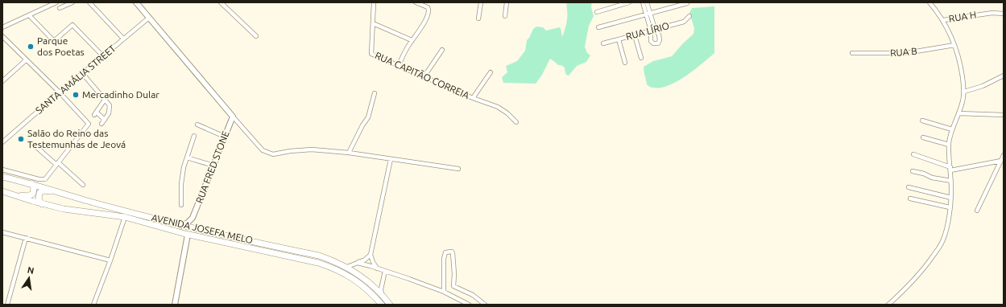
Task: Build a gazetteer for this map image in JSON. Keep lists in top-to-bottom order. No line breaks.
{"streets":{"main road":["AVENIDA JOSEFA MELO"],"street":["RUA H","RUA LÍRIO","RUA B","RUA CAPITÃO CORREIA","SANTA AMÁLIA STREET","RUA FRED STONE"]},"places":["Parque dos Poetas","Mercadinho Dular","Salão do Reino das Testemunhas de Jeová"],"north":"top"}
